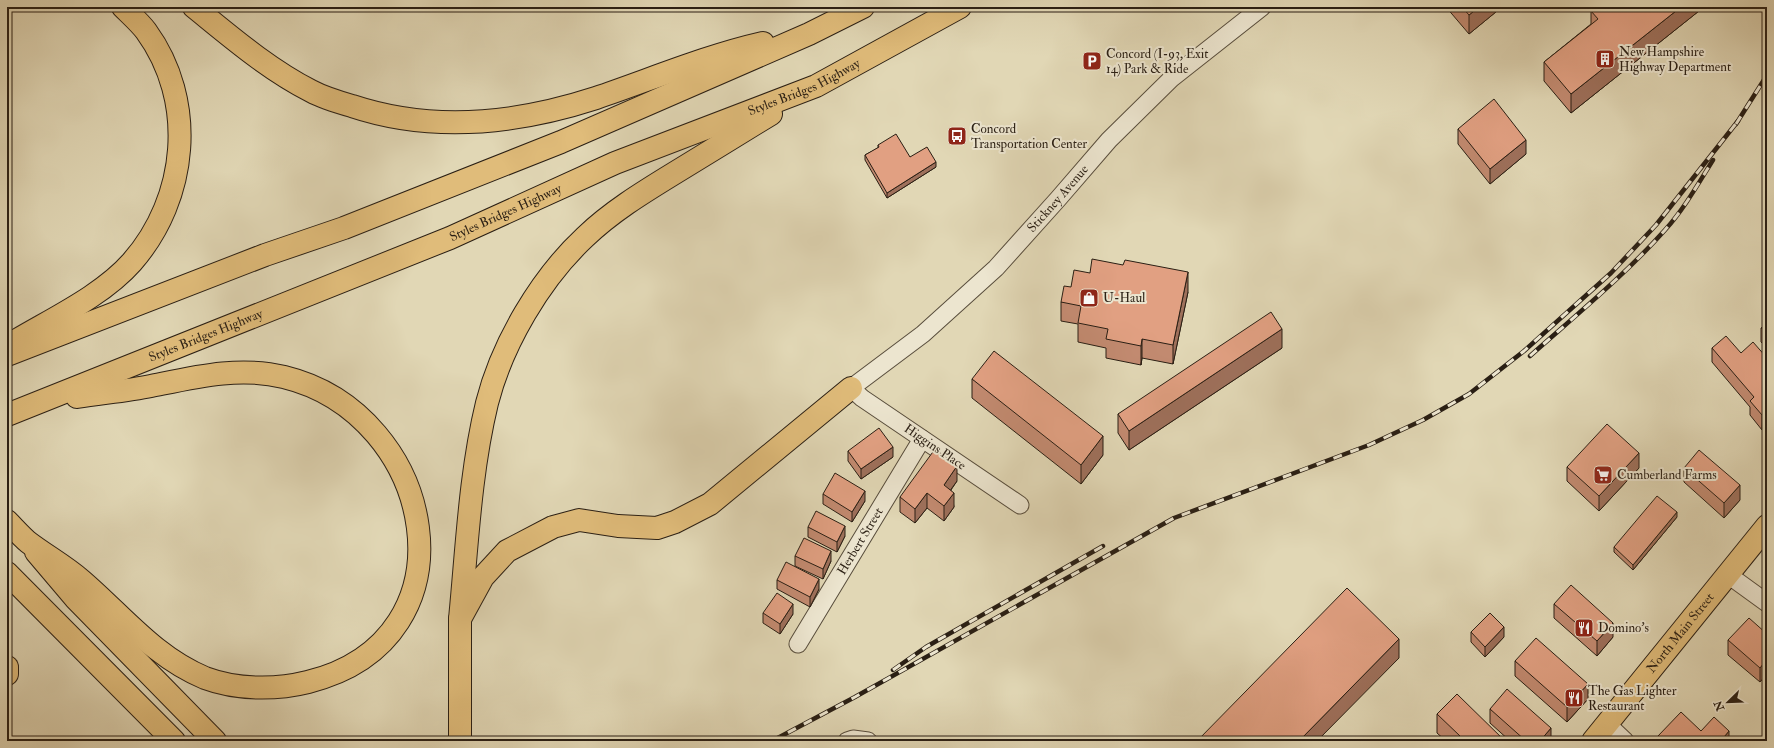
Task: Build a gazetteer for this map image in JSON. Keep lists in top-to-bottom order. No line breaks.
{"streets":{"main road":["Styles Bridges Highway","North Main Street"],"street":["Stickney Avenue","Higgins Place","Herbert Street"]},"crossings":[["Stickney Avenue","Higgins Place"],["Higgins Place","Herbert Street"]],"places":{"building":["New Hampshire Highway Department"],"parking":["Concord (I-93, Exit 14) Park & Ride"],"bus stop":["Concord Transportation Center"],"shop":["U-Haul"],"supermarket":["Cumberland Farms"],"restaurant":["Domino's","The Gas Lighter Restaurant"]},"north":"bottom left"}
